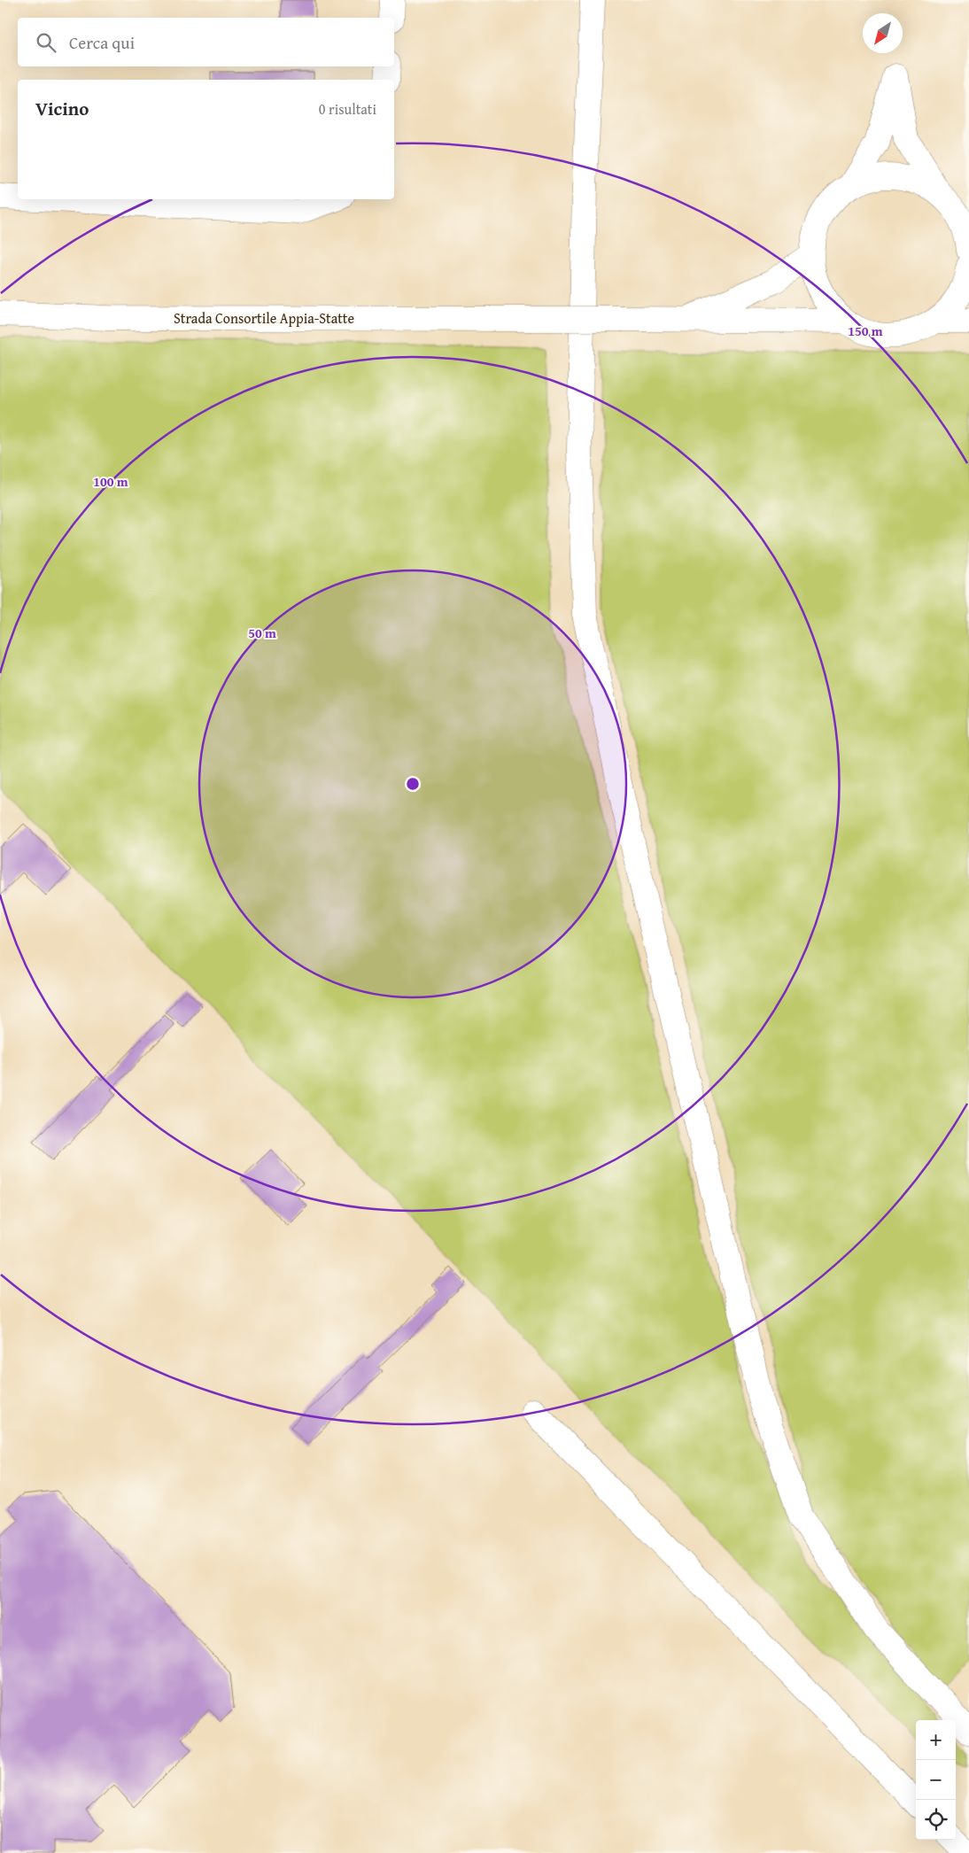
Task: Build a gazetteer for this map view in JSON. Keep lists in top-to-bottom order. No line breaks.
{"streets":{"street":["Strada Consortile Appia-Statte"]},"north":"bottom left","page":{"search":"Cerca qui","heading":["Vicino","0 risultati"],"map_buttons":["+","−"]},"rings":["150 m","100 m","50 m"]}
